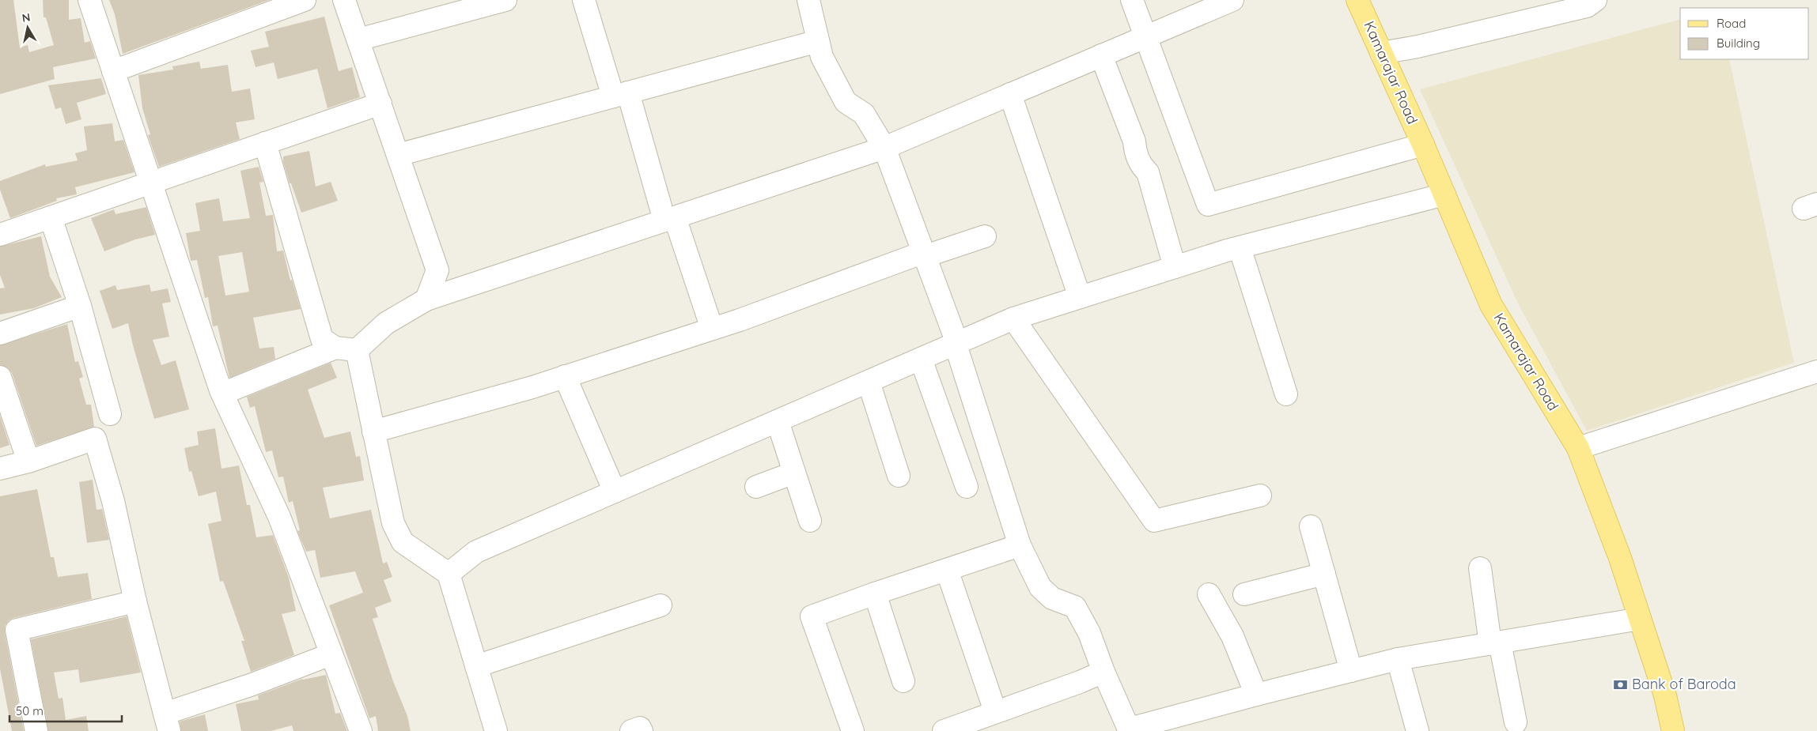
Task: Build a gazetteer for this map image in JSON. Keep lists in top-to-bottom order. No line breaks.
{"streets":{"main road":["Kamarajar Road"]},"places":{"bank":["Bank of Baroda"]},"legend":["Road","Building"],"scale_bar":"50 m","north":"top"}
